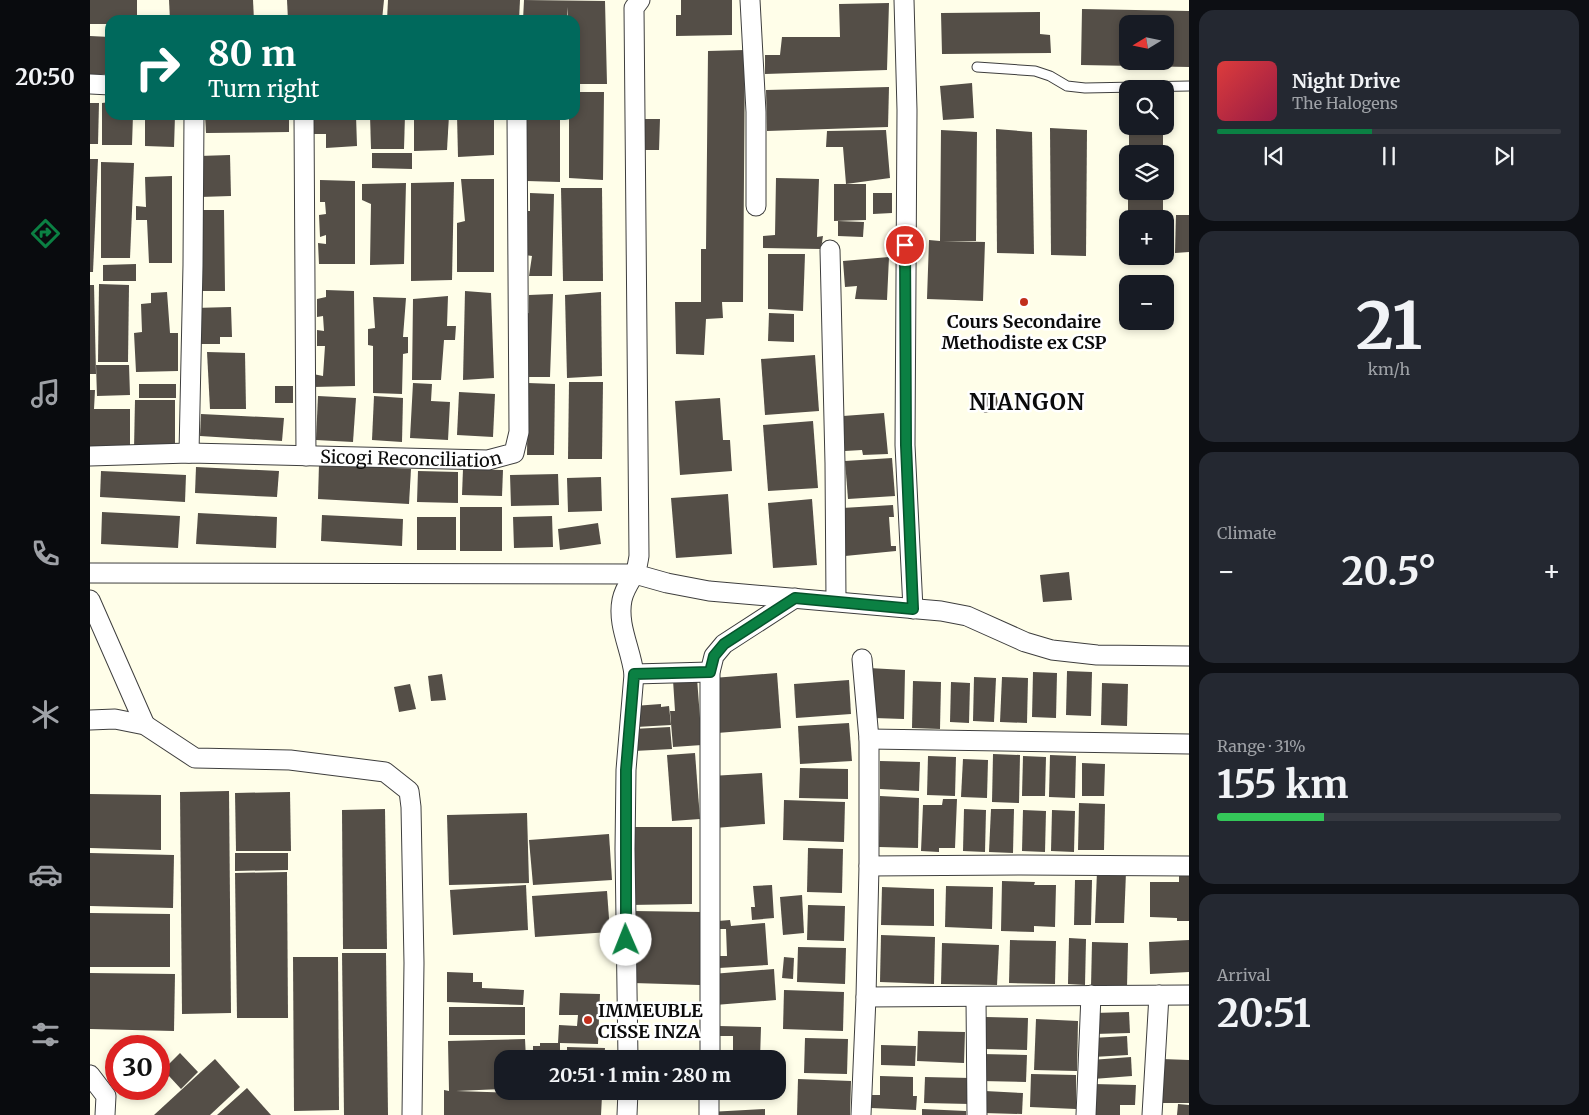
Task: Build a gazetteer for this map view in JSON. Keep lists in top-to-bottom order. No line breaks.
{"streets":{"street":["Sicogi Reconciliation"]},"districts":["NIANGON"],"places":["Cours Secondaire Methodiste ex CSP","IMMEUBLE CISSE INZA"],"north":"left","page":{"tabs":"20:50","map_buttons":["+","−"],"turn":["80 m","Turn right"],"song":["Night Drive","The Halogens"],"tile":[["21","km/h"],"Climate",["Range · 31%","155 km"],["Arrival","20:51"]],"heat":["−","20.5°","+"],"limit":"30","trip":"20:51 · 1 min · 280 m"}}
